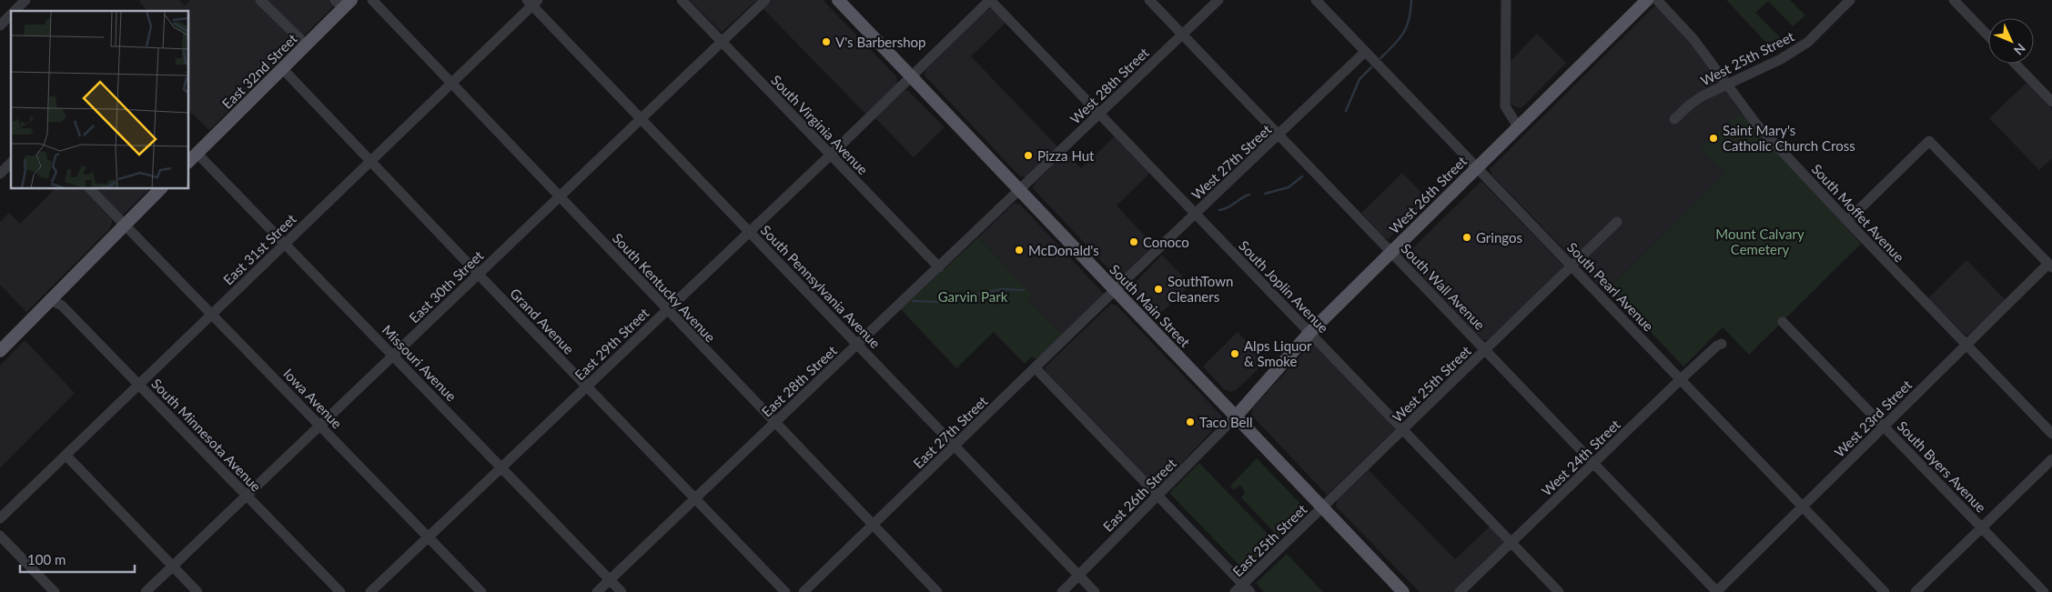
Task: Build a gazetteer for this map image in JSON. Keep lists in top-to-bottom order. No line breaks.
{"streets":{"main road":["East 32nd Street","West 26th Street","South Main Street"],"street":["West 25th Street","West 28th Street","South Virginia Avenue","West 27th Street","South Moffet Avenue","East 31st Street","East 30th Street","South Pennsylvania Avenue","South Joplin Avenue","South Wall Avenue","South Pearl Avenue","South Kentucky Avenue","Grand Avenue","East 29th Street","Missouri Avenue","East 28th Street","Iowa Avenue","West 23rd Street","East 27th Street","South Minnesota Avenue","West 24th Street","South Byers Avenue","East 26th Street","East 25th Street"]},"crossings":[["West 25th Street","South Moffet Avenue"],["West 25th Street","South Joplin Avenue"],["West 25th Street","South Wall Avenue"],["West 25th Street","South Pearl Avenue"],["West 25th Street","South Main Street"],["West 25th Street","East 25th Street"],["East 32nd Street","Grand Avenue"],["East 32nd Street","Missouri Avenue"],["West 28th Street","South Joplin Avenue"],["West 28th Street","South Wall Avenue"],["West 28th Street","South Main Street"],["West 28th Street","East 28th Street"],["South Virginia Avenue","East 30th Street"],["South Virginia Avenue","East 29th Street"],["South Virginia Avenue","East 28th Street"],["West 27th Street","South Joplin Avenue"],["West 27th Street","South Wall Avenue"],["West 27th Street","South Pearl Avenue"],["West 27th Street","South Main Street"],["West 27th Street","East 27th Street"],["West 26th Street","South Joplin Avenue"],["West 26th Street","South Wall Avenue"],["West 26th Street","South Pearl Avenue"],["West 26th Street","South Main Street"],["West 26th Street","East 26th Street"],["South Moffet Avenue","West 23rd Street"],["East 31st Street","South Pennsylvania Avenue"],["East 31st Street","South Kentucky Avenue"],["East 31st Street","Grand Avenue"],["East 31st Street","Missouri Avenue"],["East 31st Street","Iowa Avenue"],["East 31st Street","South Minnesota Avenue"],["East 30th Street","South Pennsylvania Avenue"],["East 30th Street","South Kentucky Avenue"],["East 30th Street","Grand Avenue"],["East 30th Street","Missouri Avenue"],["East 30th Street","Iowa Avenue"],["East 30th Street","South Minnesota Avenue"],["South Pennsylvania Avenue","East 29th Street"],["South Pennsylvania Avenue","East 28th Street"],["South Pennsylvania Avenue","East 27th Street"],["South Pennsylvania Avenue","East 26th Street"],["South Joplin Avenue","East 29th Street"],["South Joplin Avenue","West 24th Street"],["South Wall Avenue","West 23rd Street"],["South Wall Avenue","West 24th Street"],["South Pearl Avenue","West 23rd Street"],["South Pearl Avenue","West 24th Street"],["South Kentucky Avenue","East 29th Street"],["South Kentucky Avenue","East 28th Street"],["South Kentucky Avenue","East 27th Street"],["South Main Street","East 29th Street"],["South Main Street","East 28th Street"],["South Main Street","East 27th Street"],["South Main Street","East 26th Street"],["South Main Street","East 25th Street"],["Grand Avenue","East 29th Street"],["Grand Avenue","East 28th Street"],["East 29th Street","Missouri Avenue"],["East 29th Street","Iowa Avenue"],["Missouri Avenue","East 28th Street"],["West 23rd Street","South Byers Avenue"]],"parks":["Mount Calvary Cemetery","Garvin Park"],"places":["V's Barbershop","Saint Mary's Catholic Church Cross","Pizza Hut","Gringos","Conoco","McDonald's","SouthTown Cleaners","Alps Liquor & Smoke","Taco Bell"],"scale_bar":"100 m","north":"bottom right"}
